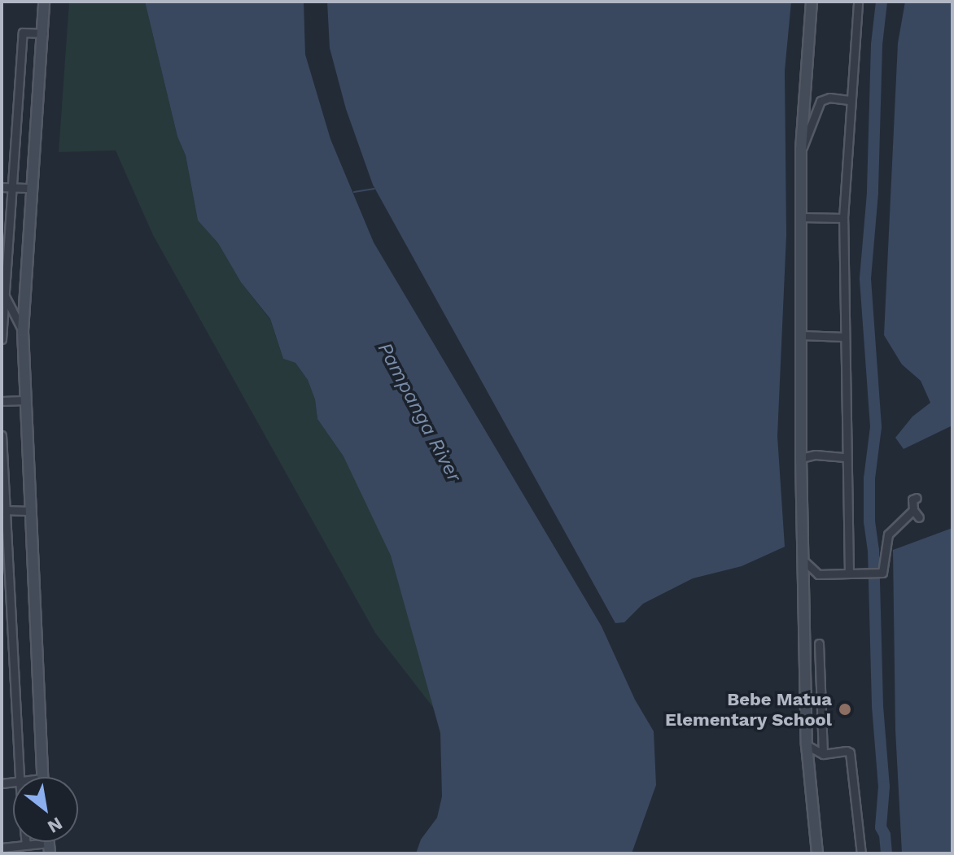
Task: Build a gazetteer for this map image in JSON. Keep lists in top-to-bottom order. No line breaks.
{"water":["Pampanga River"],"places":["Bebe Matua Elementary School"],"north":"bottom right"}
